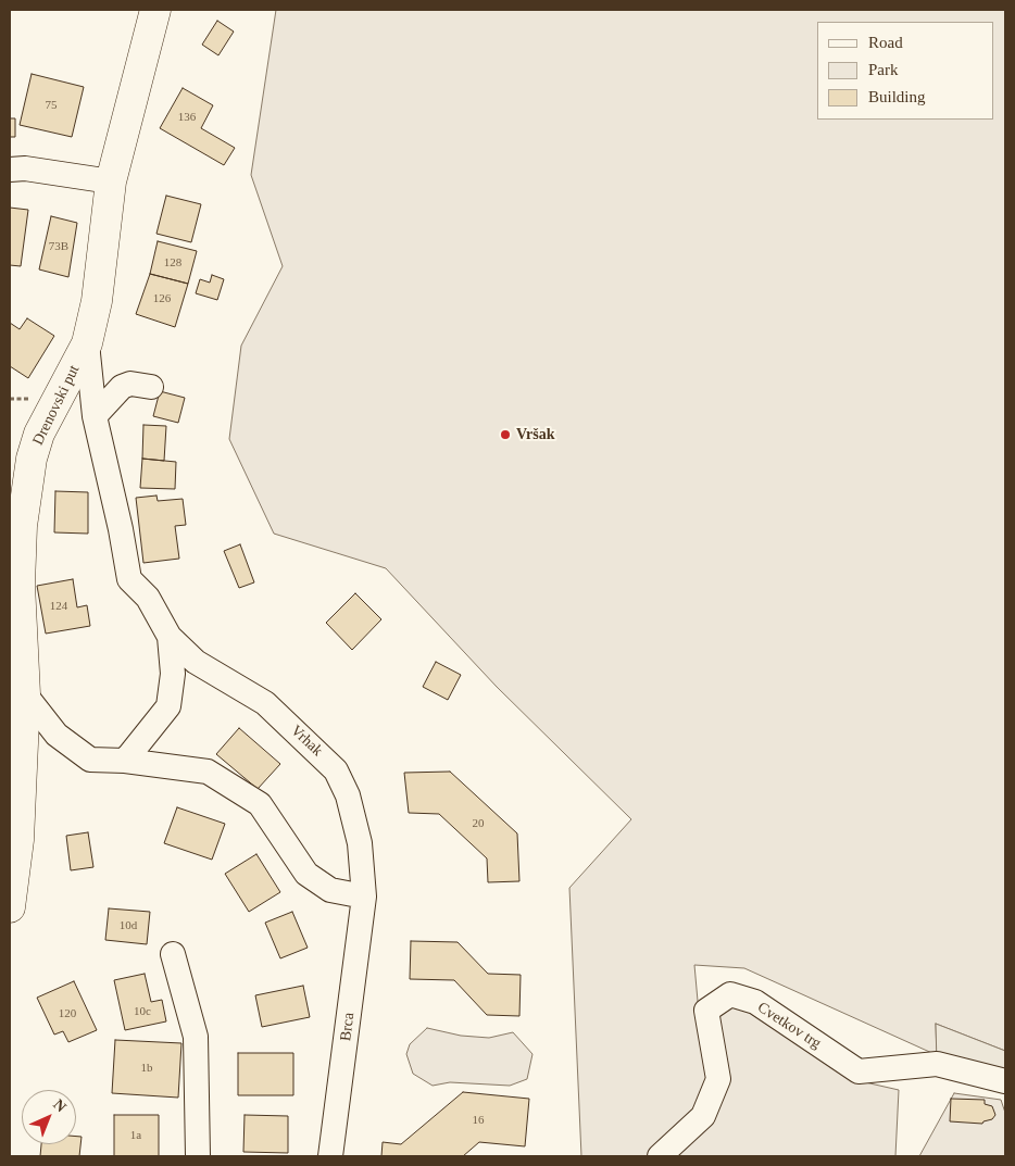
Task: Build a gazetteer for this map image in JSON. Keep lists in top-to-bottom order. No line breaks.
{"streets":{"main road":["Drenovski put"],"street":["Vrhak","Cvetkov trg","Brca"]},"crossings":[["Drenovski put","Vrhak"],["Vrhak","Brca"]],"places":["Vršak"],"house_numbers":["75","136","73B","128","126","124","20","10d","10c","120","1b","16","1a"],"legend":["Road","Park","Building"],"north":"top right"}
